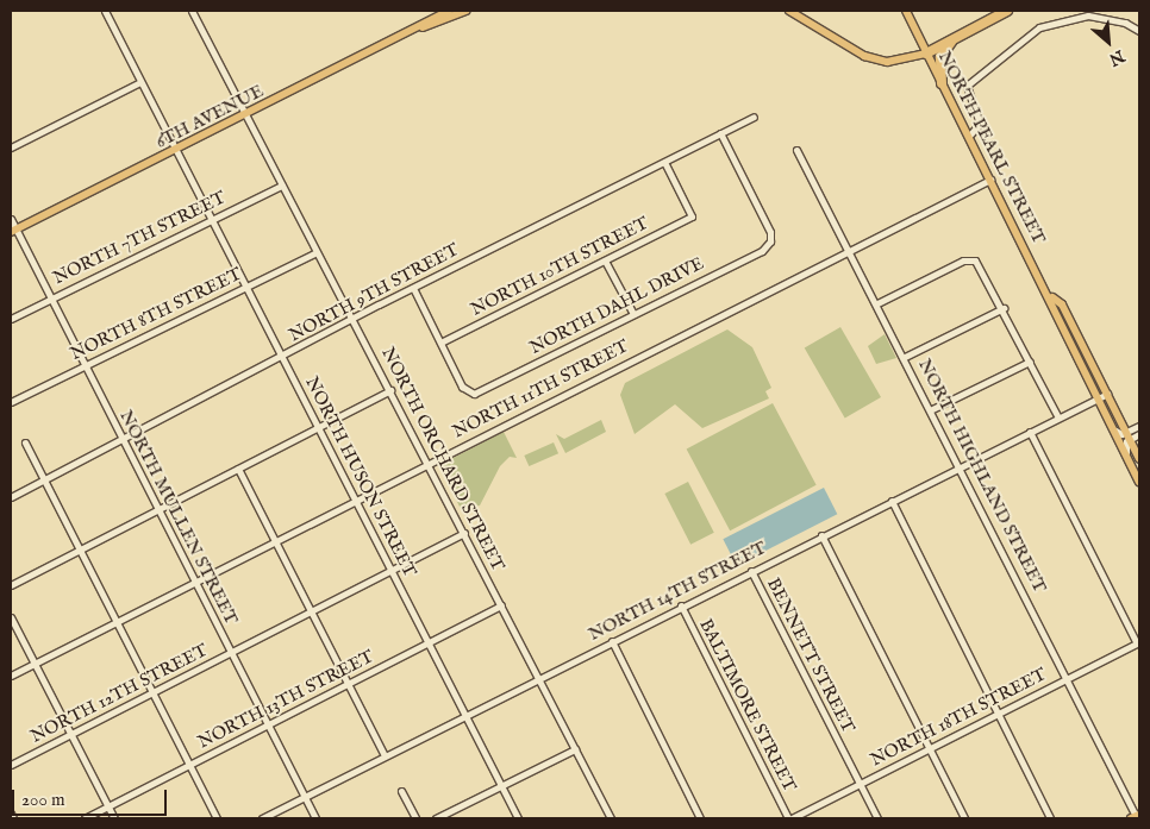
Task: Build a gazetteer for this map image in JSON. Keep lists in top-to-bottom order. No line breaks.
{"streets":{"main road":["6TH AVENUE","NORTH PEARL STREET"],"street":["NORTH 7TH STREET","NORTH 10TH STREET","NORTH 9TH STREET","NORTH DAHL DRIVE","NORTH 8TH STREET","NORTH 11TH STREET","NORTH ORCHARD STREET","NORTH HIGHLAND STREET","NORTH HUSON STREET","NORTH MULLEN STREET","NORTH 14TH STREET","BENNETT STREET","NORTH 12TH STREET","NORTH 13TH STREET","BALTIMORE STREET","NORTH 18TH STREET"]},"crossings":[["6TH AVENUE","NORTH ORCHARD STREET"],["6TH AVENUE","NORTH HUSON STREET"],["6TH AVENUE","NORTH MULLEN STREET"],["NORTH PEARL STREET","NORTH 11TH STREET"],["NORTH PEARL STREET","NORTH 14TH STREET"],["NORTH 7TH STREET","NORTH ORCHARD STREET"],["NORTH 7TH STREET","NORTH HUSON STREET"],["NORTH 7TH STREET","NORTH MULLEN STREET"],["NORTH 10TH STREET","NORTH 9TH STREET"],["NORTH 10TH STREET","NORTH DAHL DRIVE"],["NORTH 9TH STREET","NORTH DAHL DRIVE"],["NORTH 9TH STREET","NORTH ORCHARD STREET"],["NORTH 9TH STREET","NORTH HUSON STREET"],["NORTH 9TH STREET","NORTH MULLEN STREET"],["NORTH 8TH STREET","NORTH ORCHARD STREET"],["NORTH 8TH STREET","NORTH HUSON STREET"],["NORTH 8TH STREET","NORTH MULLEN STREET"],["NORTH 11TH STREET","NORTH ORCHARD STREET"],["NORTH 11TH STREET","NORTH HIGHLAND STREET"],["NORTH 11TH STREET","NORTH HUSON STREET"],["NORTH 11TH STREET","NORTH MULLEN STREET"],["NORTH ORCHARD STREET","NORTH 14TH STREET"],["NORTH ORCHARD STREET","NORTH 12TH STREET"],["NORTH ORCHARD STREET","NORTH 13TH STREET"],["NORTH HIGHLAND STREET","NORTH 14TH STREET"],["NORTH HIGHLAND STREET","NORTH 18TH STREET"],["NORTH HUSON STREET","NORTH 14TH STREET"],["NORTH HUSON STREET","NORTH 12TH STREET"],["NORTH HUSON STREET","NORTH 13TH STREET"],["NORTH MULLEN STREET","NORTH 14TH STREET"],["NORTH MULLEN STREET","NORTH 12TH STREET"],["NORTH MULLEN STREET","NORTH 13TH STREET"],["NORTH 14TH STREET","BENNETT STREET"],["NORTH 14TH STREET","BALTIMORE STREET"],["BENNETT STREET","NORTH 18TH STREET"],["BALTIMORE STREET","NORTH 18TH STREET"]],"scale_bar":"200 m","north":"bottom right"}
